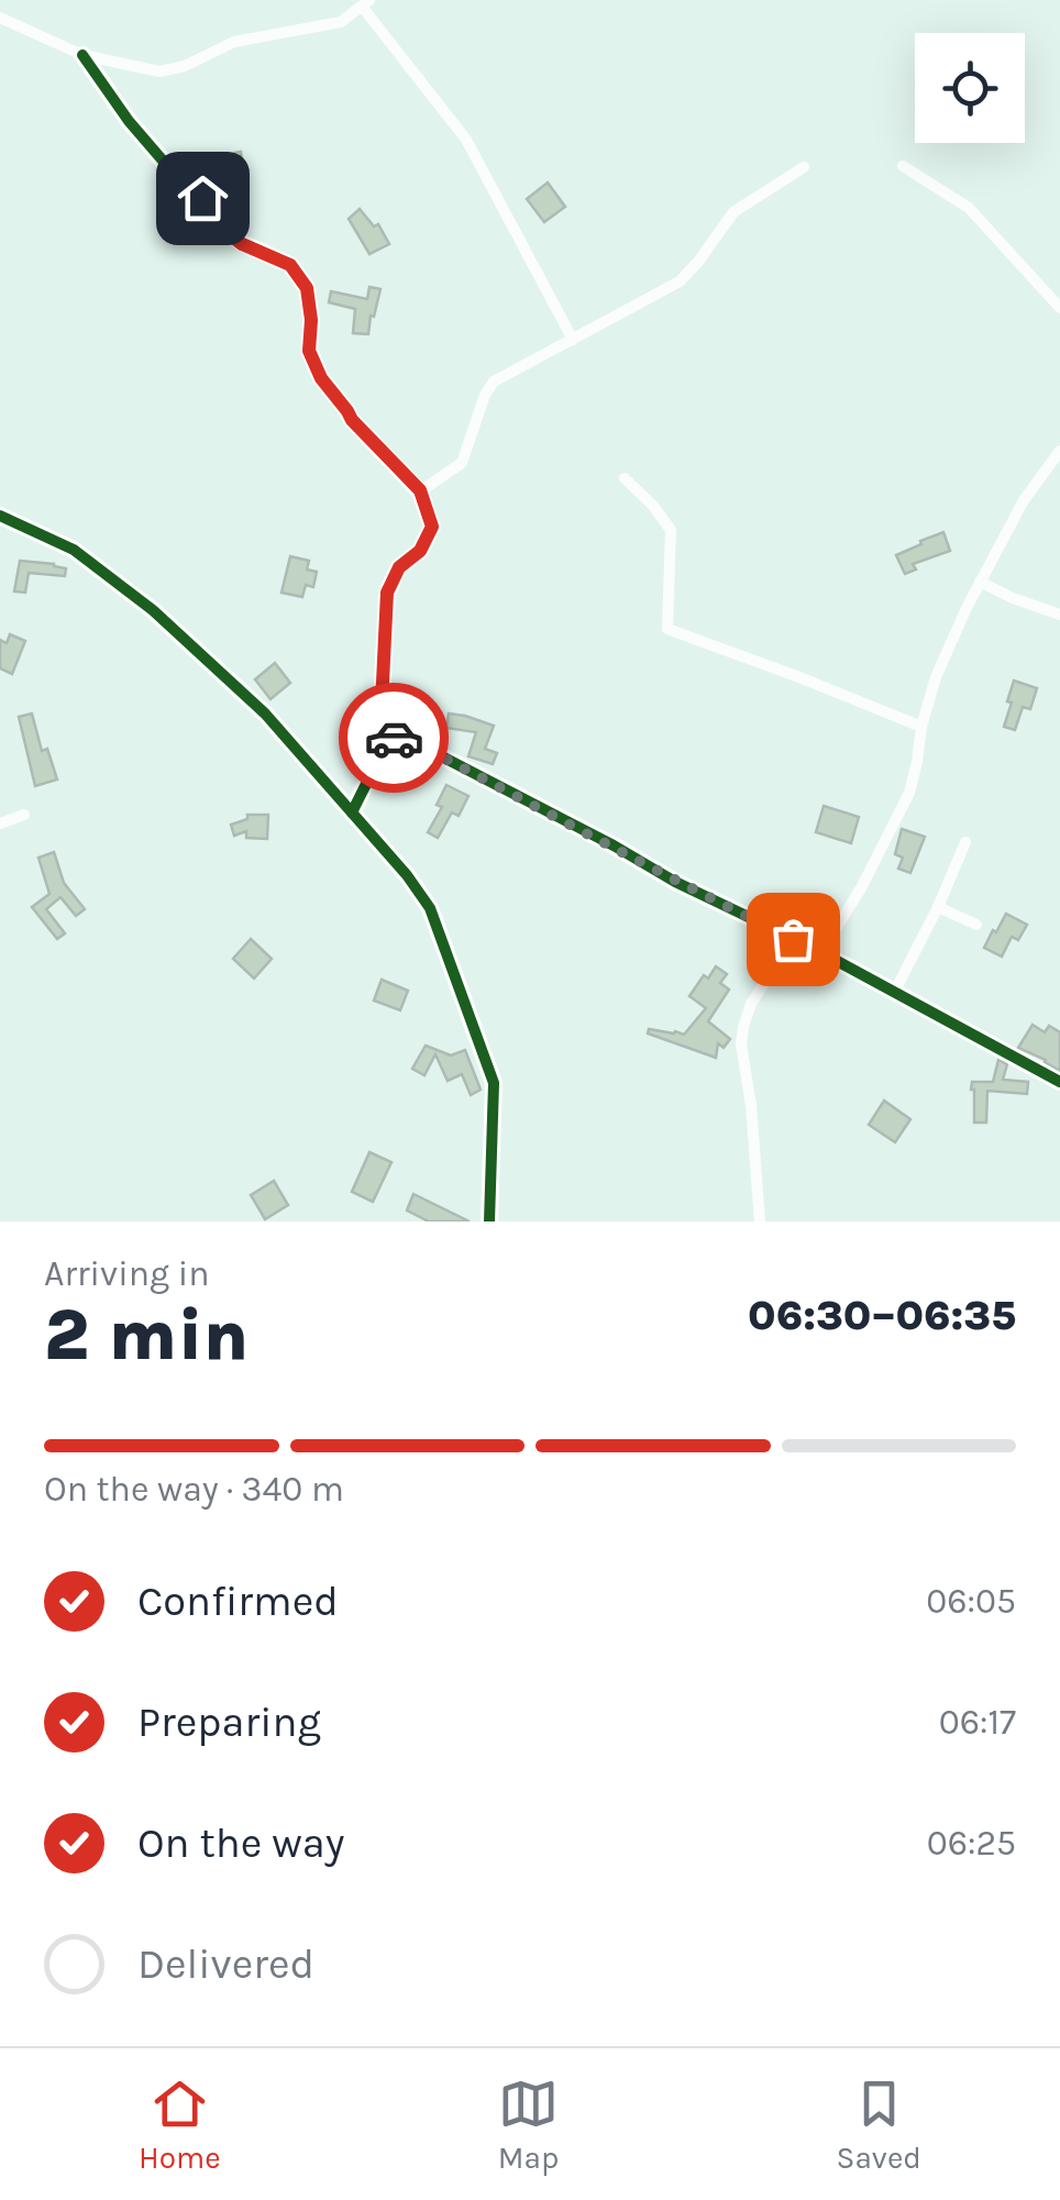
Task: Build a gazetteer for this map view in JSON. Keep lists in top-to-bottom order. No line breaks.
{"page":{"heading":["2 min","Arriving in","06:30–06:35"],"bar":"On the way · 340 m","list":[["Confirmed","06:05"],["Preparing","06:17"],["On the way","06:25"],"Delivered"],"tabs":["Home","Map","Saved"]}}
